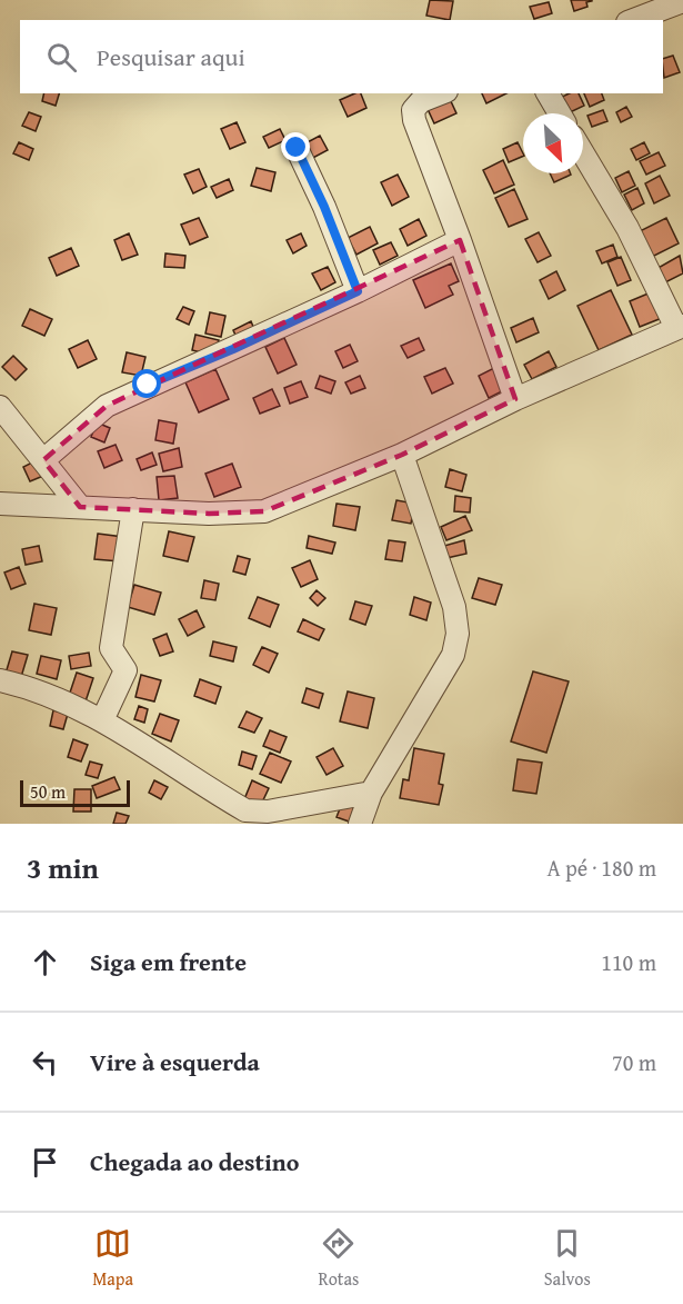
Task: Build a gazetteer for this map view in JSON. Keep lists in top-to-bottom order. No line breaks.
{"scale_bar":"50 m","north":"bottom right","page":{"search":"Pesquisar aqui","scale":"50 m","heading":["3 min","A pé · 180 m"],"list":[["Siga em frente","110 m"],["Vire à esquerda","70 m"],"Chegada ao destino"],"nav":["Mapa","Rotas","Salvos"]}}
